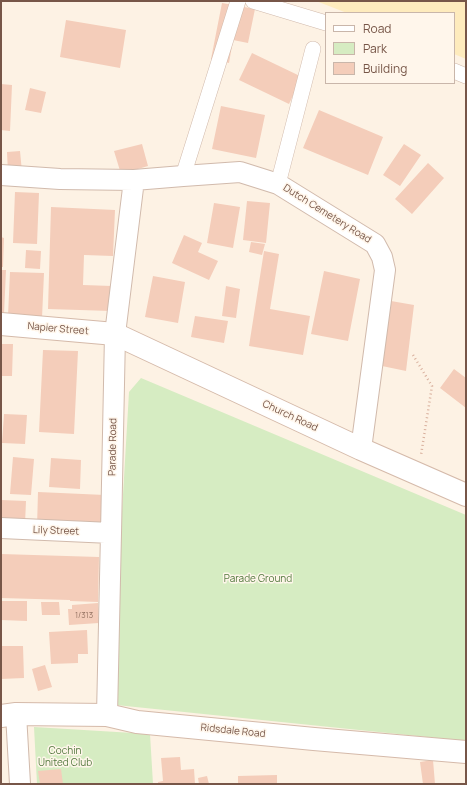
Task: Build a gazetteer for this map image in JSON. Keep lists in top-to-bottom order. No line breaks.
{"streets":{"main road":["Napier Street","Church Road","Ridsdale Road"],"street":["Dutch Cemetery Road","Parade Road","Lily Street"]},"crossings":[["Dutch Cemetery Road","Church Road"],["Dutch Cemetery Road","Parade Road"],["Napier Street","Church Road"],["Napier Street","Parade Road"],["Church Road","Parade Road"],["Parade Road","Lily Street"],["Parade Road","Ridsdale Road"]],"parks":["Parade Ground","Cochin United Club"],"house_numbers":["1/313"],"legend":["Road","Park","Building"]}
